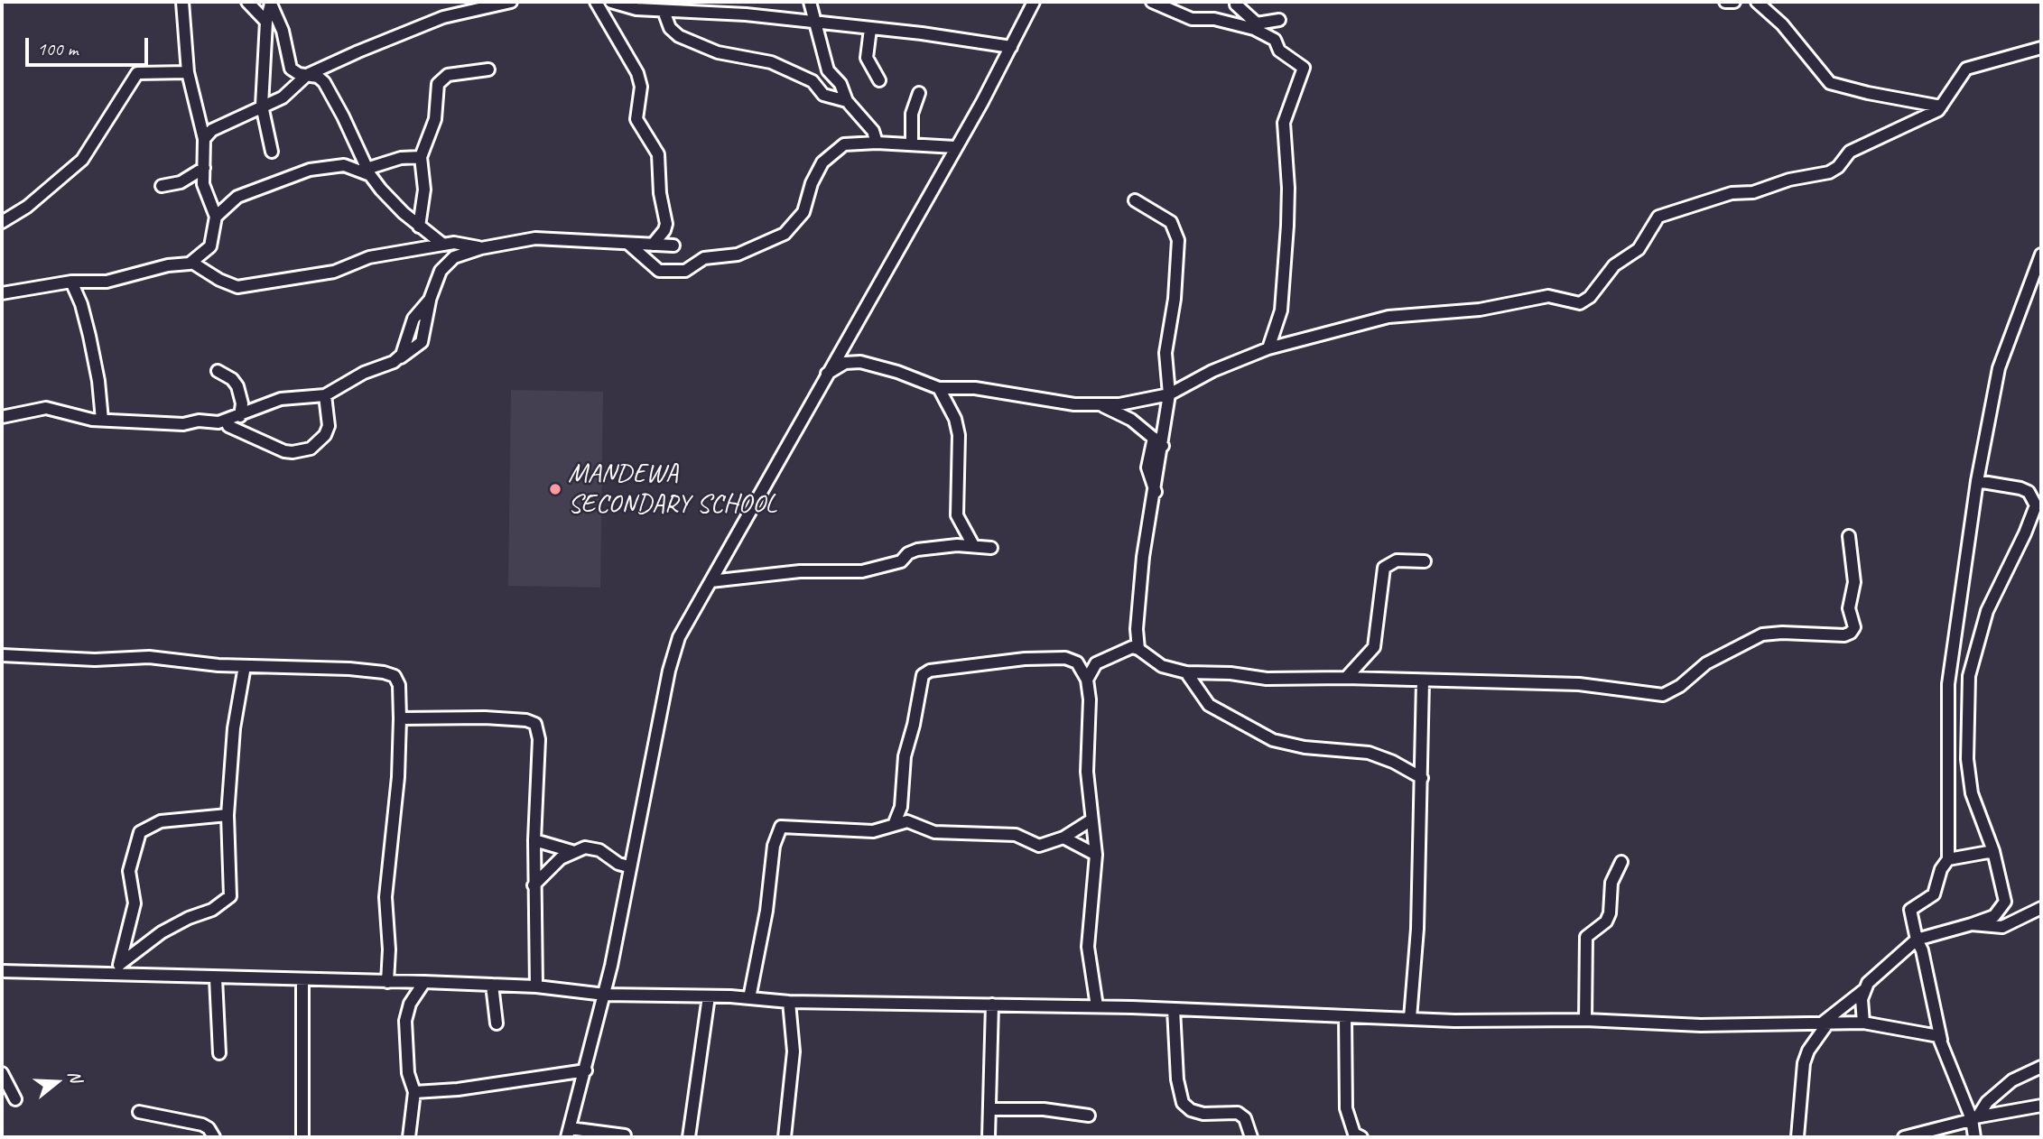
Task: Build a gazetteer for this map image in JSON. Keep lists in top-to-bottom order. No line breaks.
{"places":["MANDEWA SECONDARY SCHOOL"],"scale_bar":"100 m","north":"right"}
